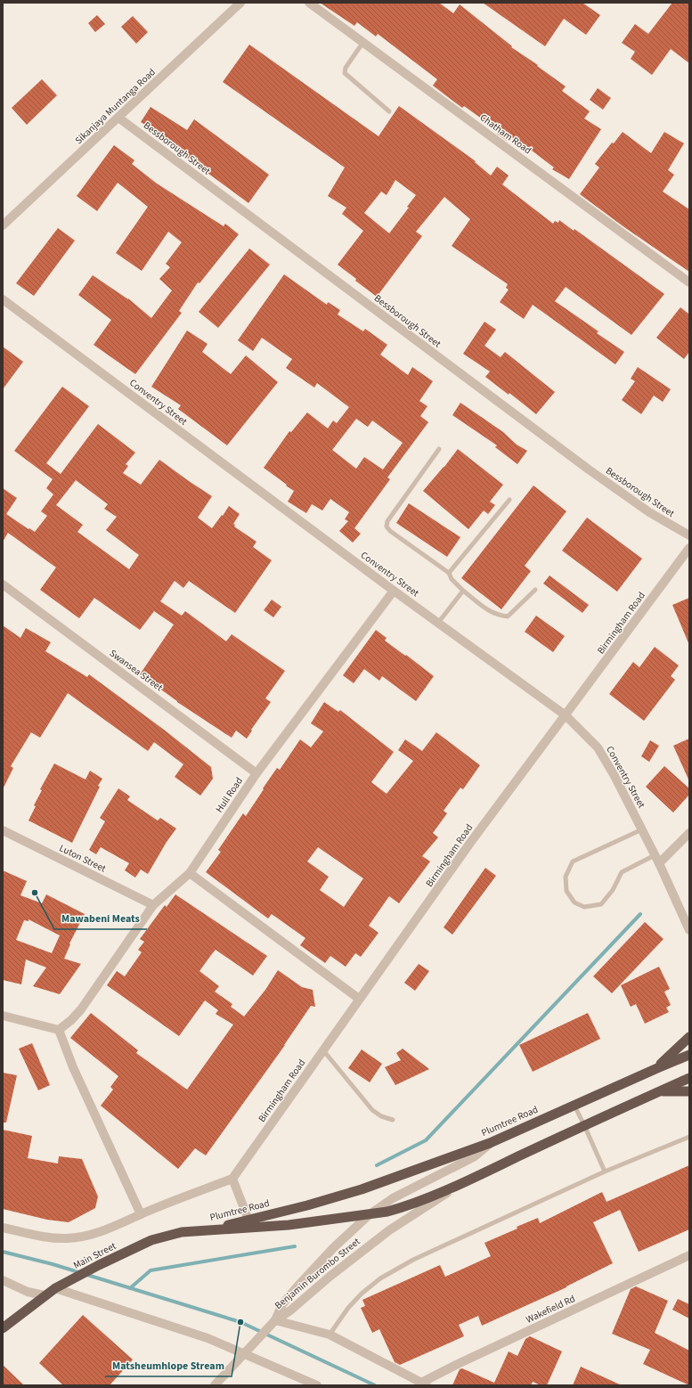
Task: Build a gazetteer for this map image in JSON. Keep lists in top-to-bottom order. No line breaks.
{"streets":{"highway":["Plumtree Road","Main Street"],"street":["Sikanjaya Muntanga Road","Chatham Road","Bessborough Street","Conventry Street","Birmingham Road","Swansea Street","Hull Road","Luton Street","Benjamin Burombo Street","Wakefield Rd"]},"crossings":[["Sikanjaya Muntanga Road","Bessborough Street"],["Conventry Street","Birmingham Road"],["Conventry Street","Hull Road"],["Swansea Street","Hull Road"],["Hull Road","Luton Street"],["Plumtree Road","Main Street"],["Plumtree Road","Benjamin Burombo Street"]],"places":["Mawabeni Meats","Matsheumhlope Stream"]}
